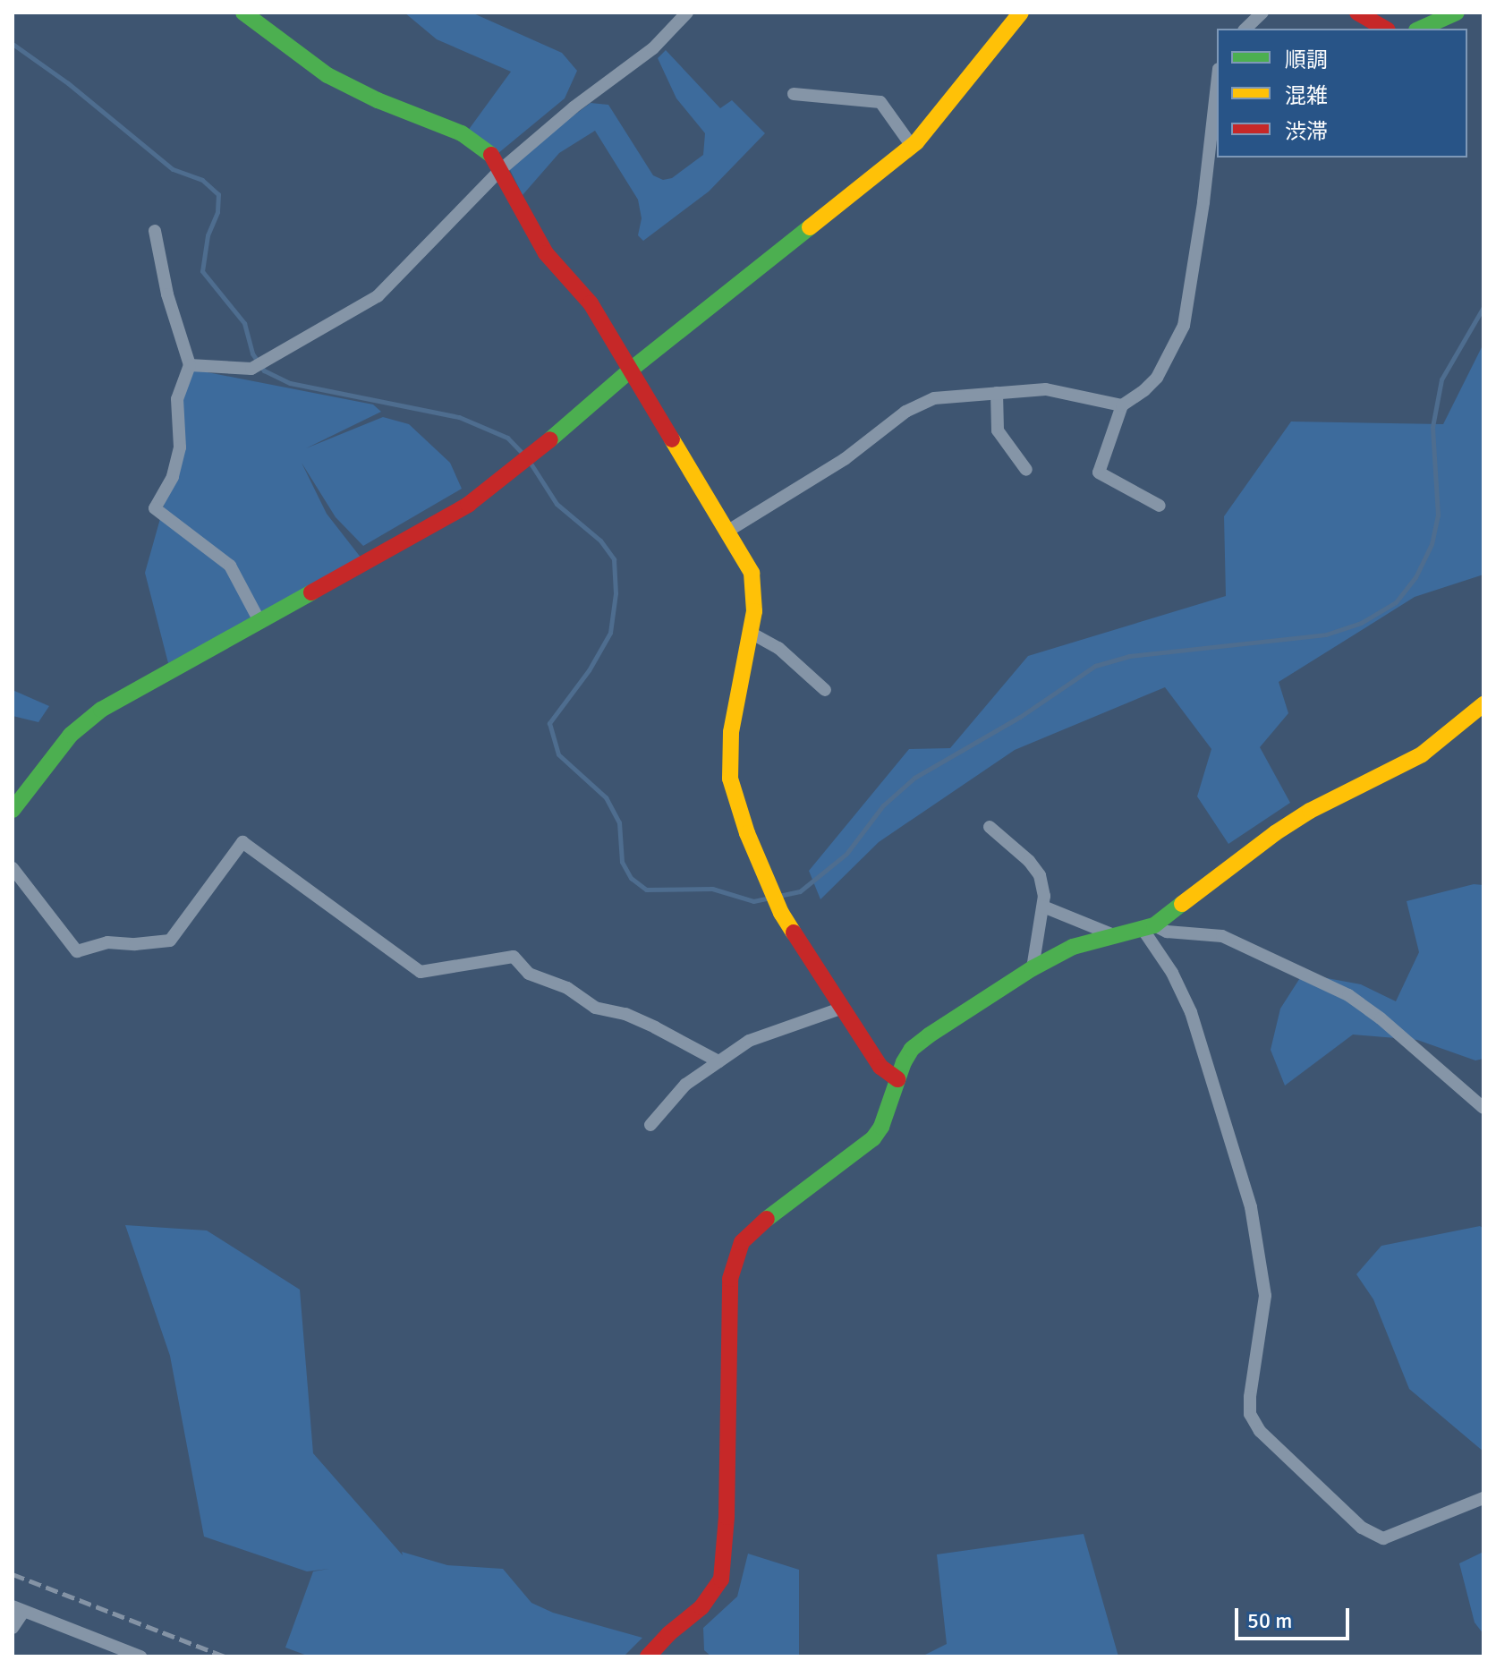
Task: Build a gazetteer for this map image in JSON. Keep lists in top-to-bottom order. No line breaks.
{"legend":["順調","混雑","渋滞"],"scale_bar":"50 m"}
